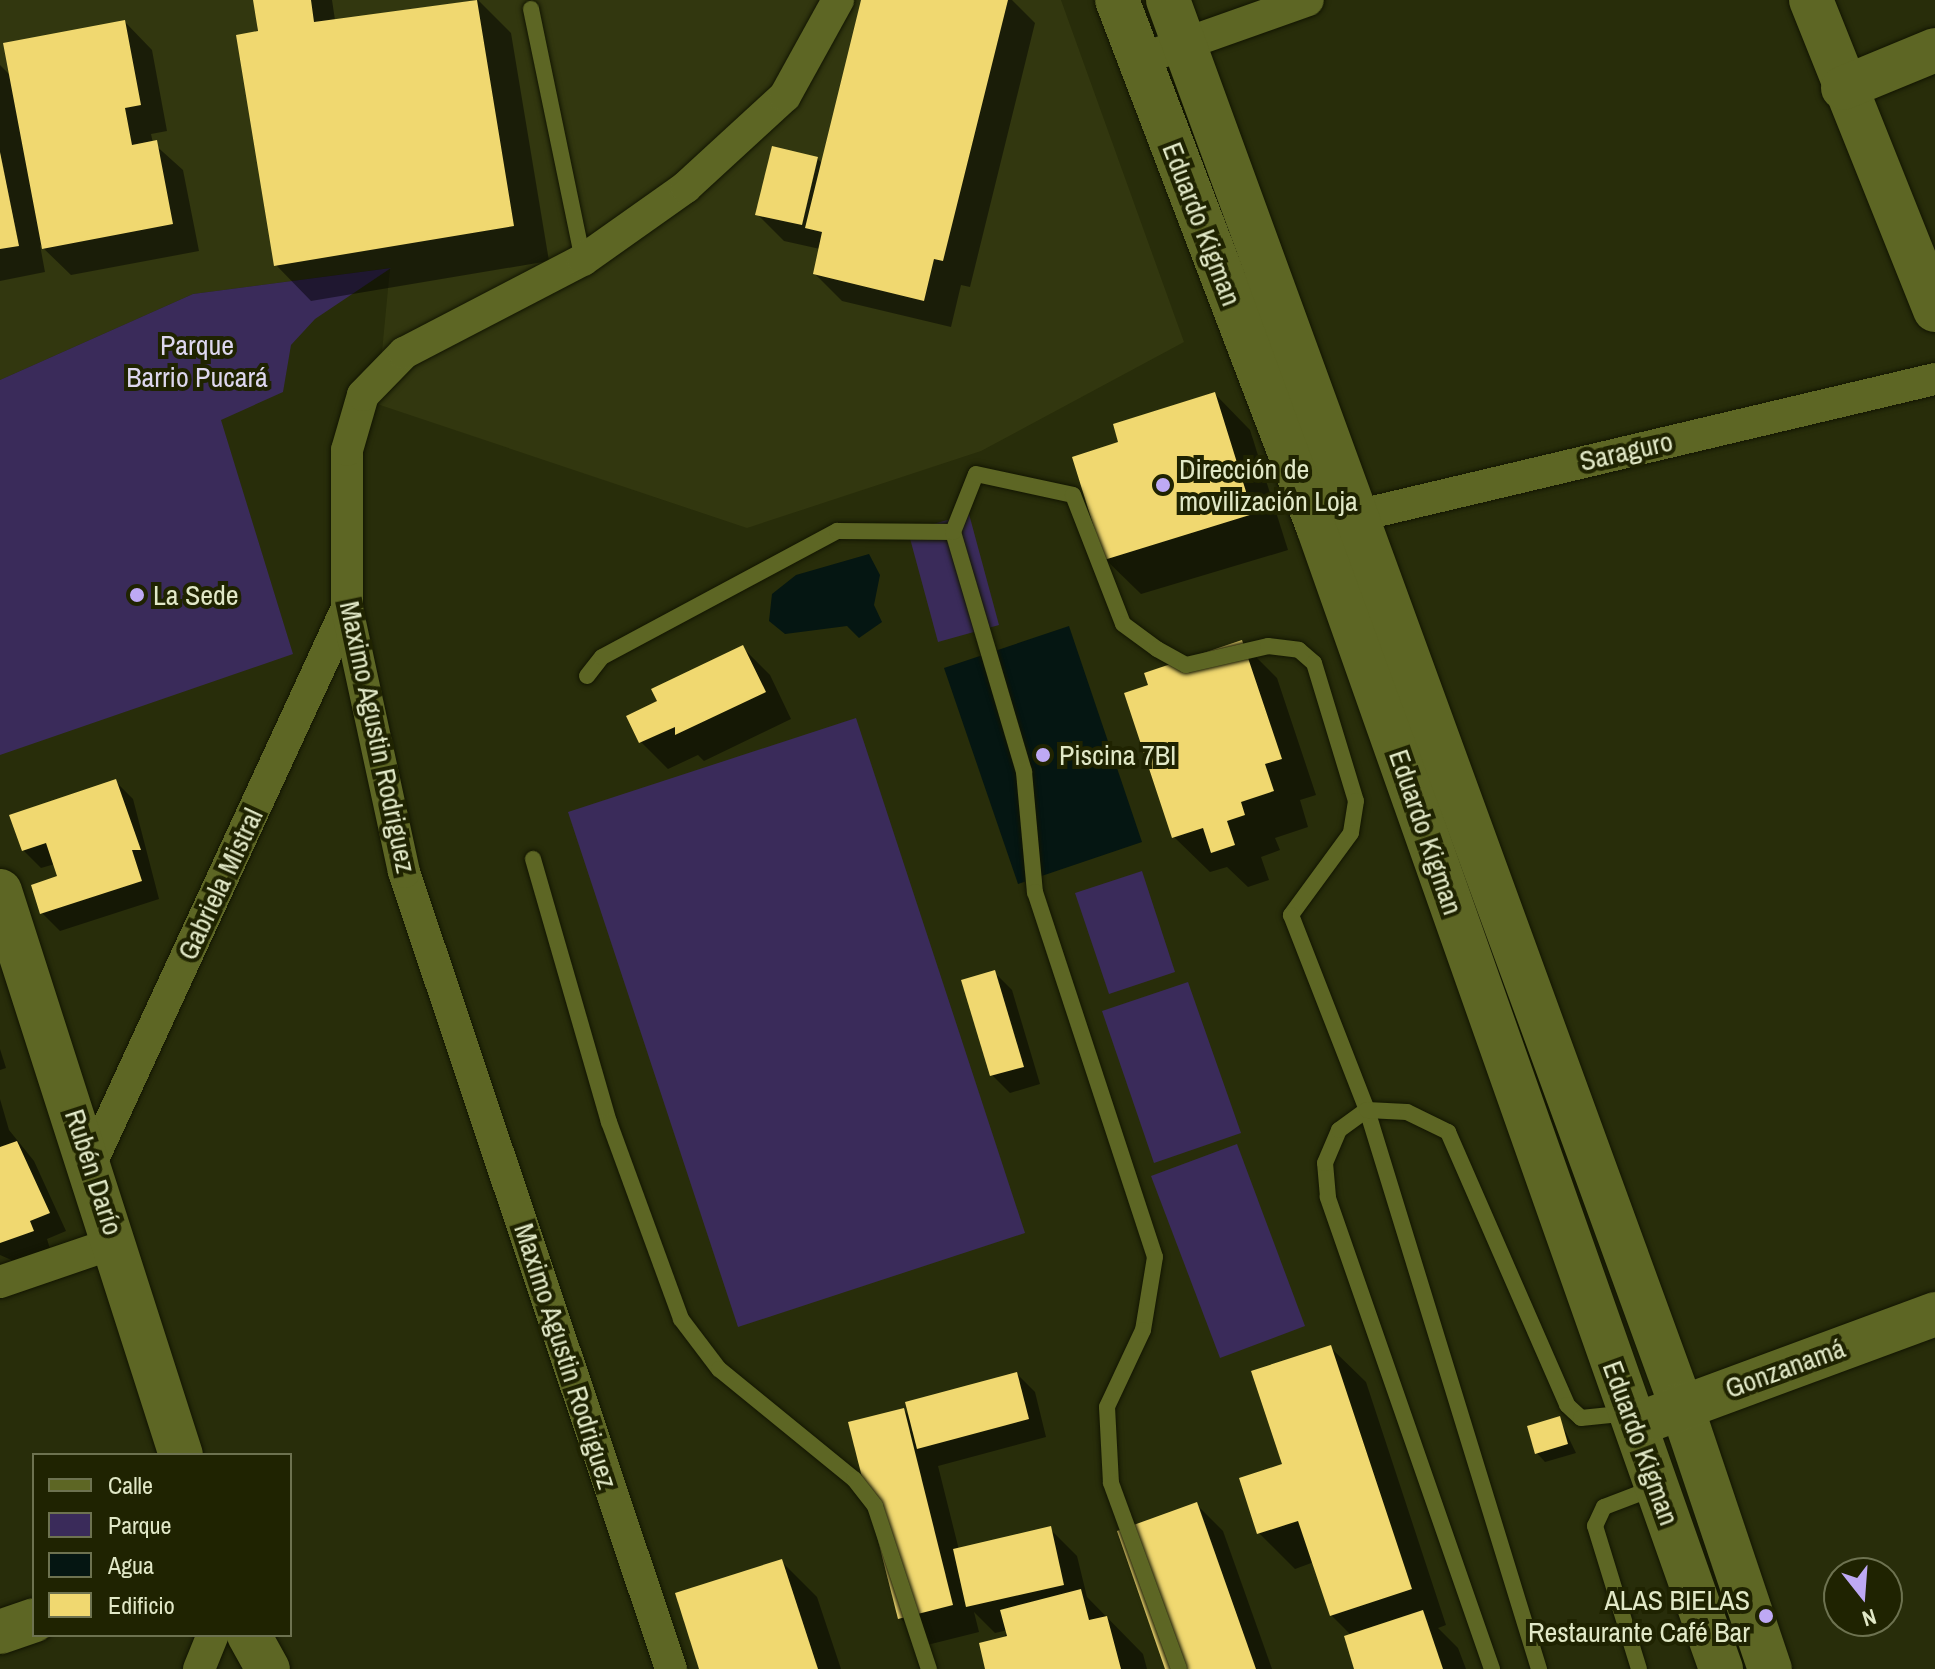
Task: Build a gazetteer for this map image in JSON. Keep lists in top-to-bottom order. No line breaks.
{"streets":{"street":["Eduardo Kigman","Saraguro","Maximo Agustin Rodriguez","Gabriela Mistral","Rubén Darío","Gonzanamá"]},"crossings":[["Eduardo Kigman","Saraguro"],["Eduardo Kigman","Gonzanamá"],["Maximo Agustin Rodriguez","Gabriela Mistral"],["Gabriela Mistral","Rubén Darío"]],"parks":["Parque Barrio Pucará"],"places":["Dirección de movilización Loja","La Sede","Piscina 7BI","ALAS BIELAS Restaurante Café Bar"],"legend":["Calle","Parque","Agua","Edificio"],"north":"bottom"}
